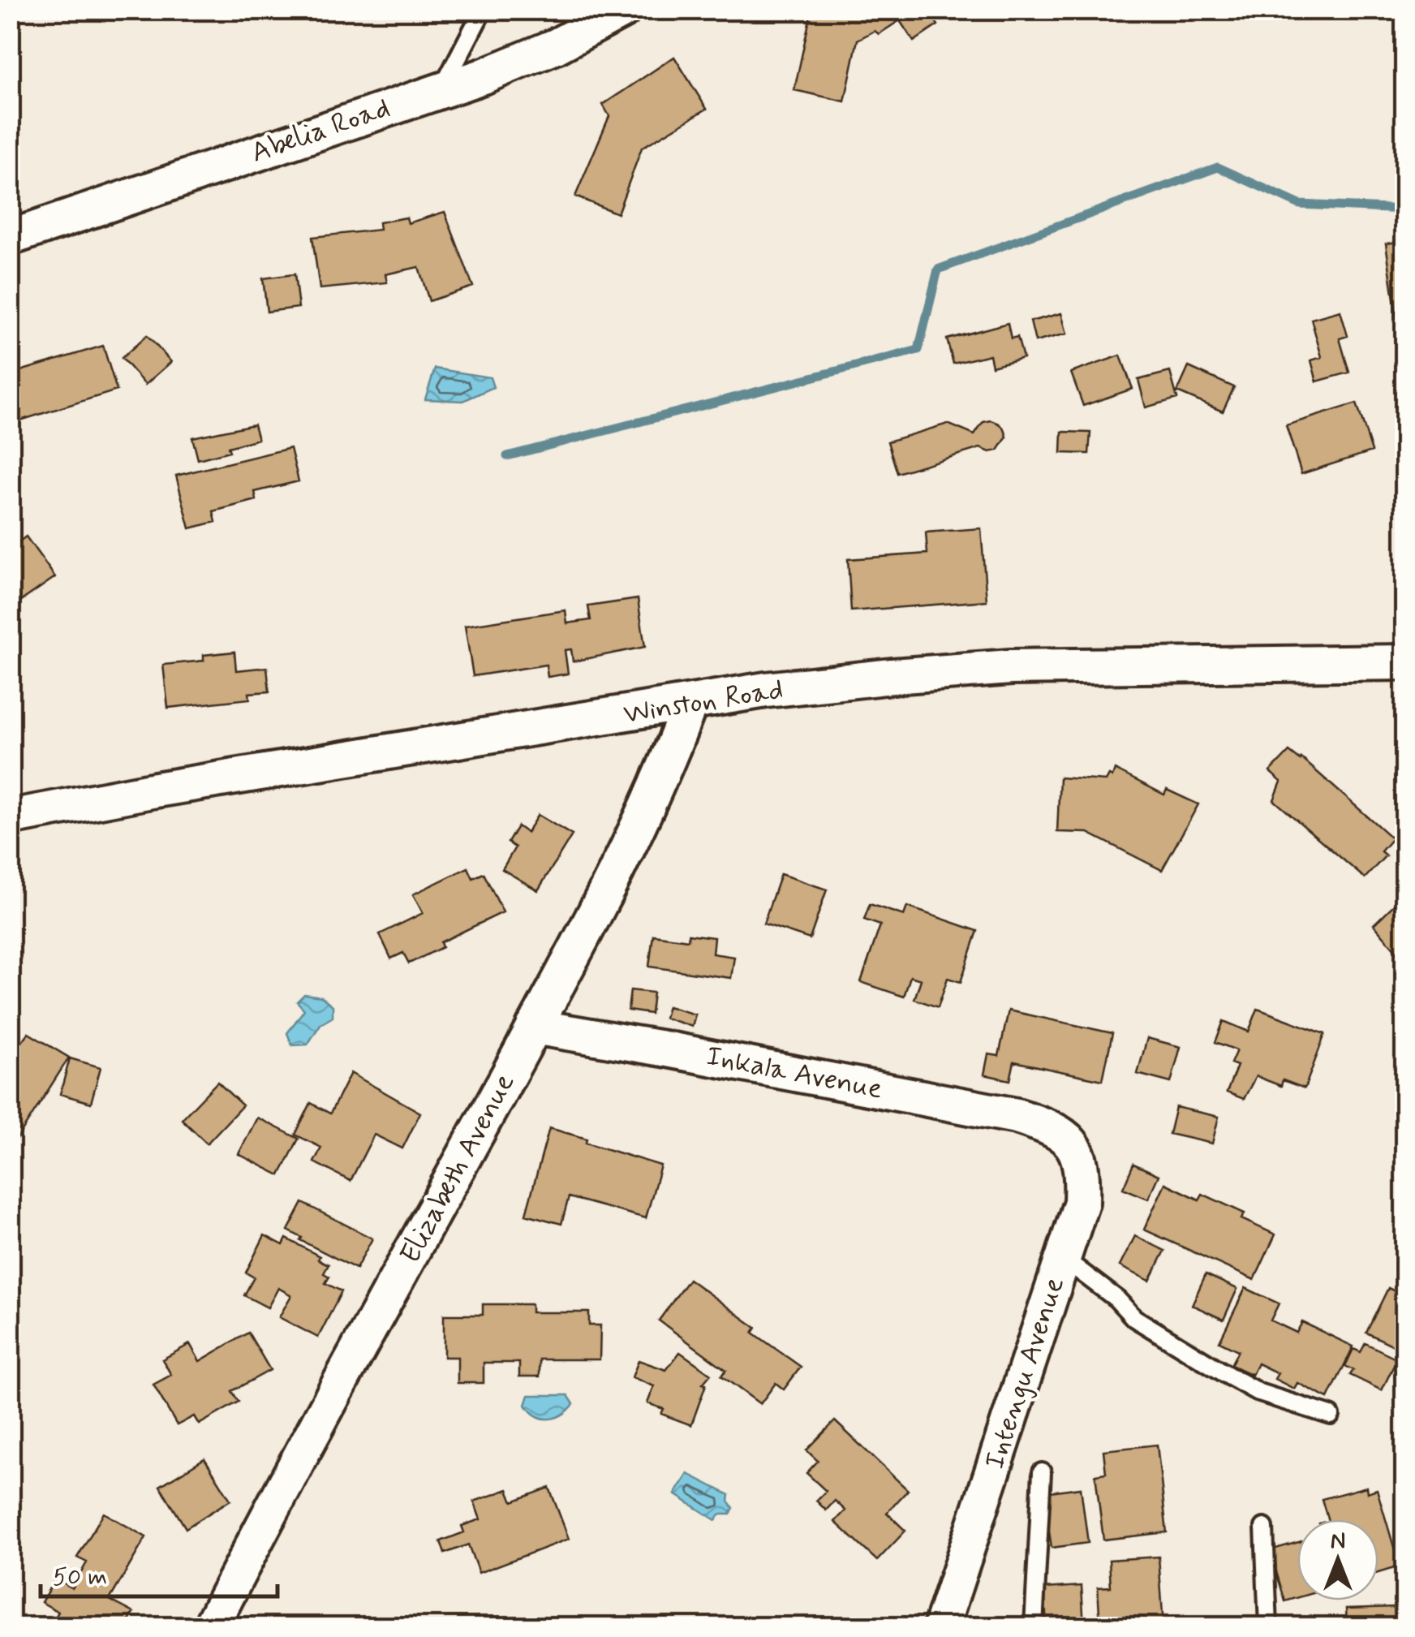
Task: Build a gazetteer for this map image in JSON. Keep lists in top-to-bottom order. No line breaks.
{"streets":{"street":["Abelia Road","Winston Road","Inkala Avenue","Elizabeth Avenue","Intengu Avenue"]},"crossings":[["Winston Road","Elizabeth Avenue"],["Inkala Avenue","Elizabeth Avenue"],["Inkala Avenue","Intengu Avenue"]],"scale_bar":"50 m","north":"top"}
